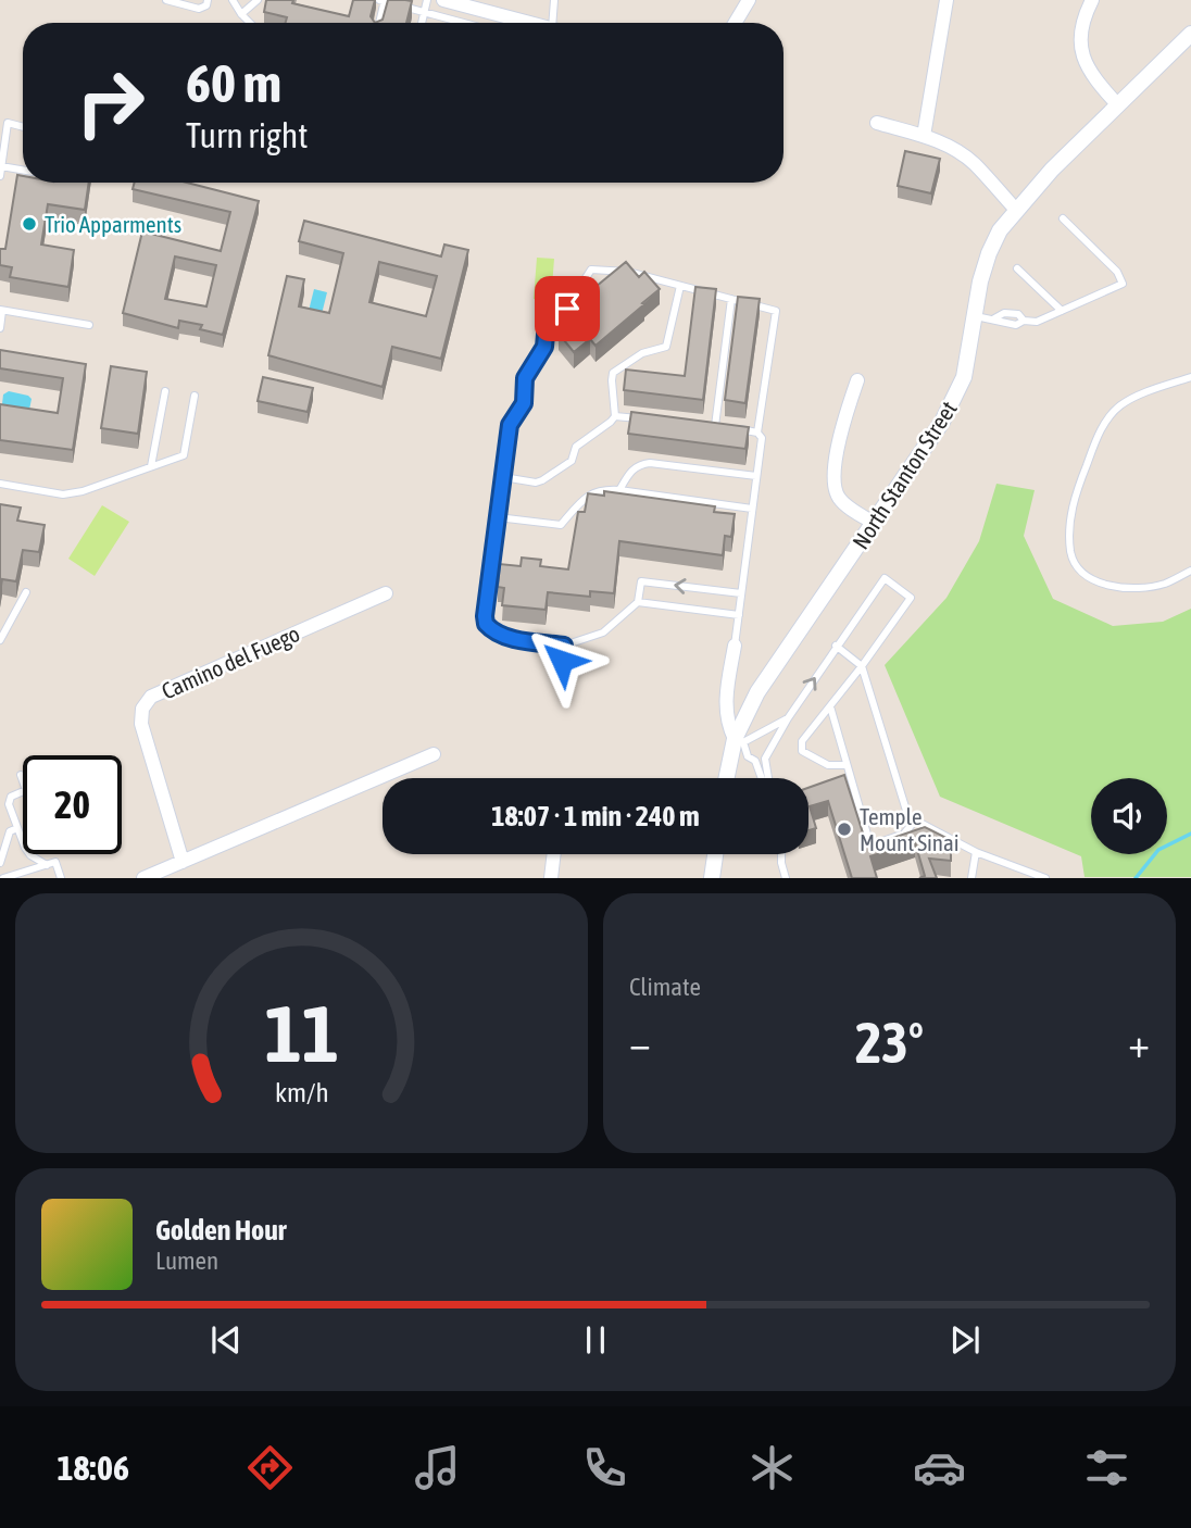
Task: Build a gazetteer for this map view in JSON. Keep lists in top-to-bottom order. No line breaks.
{"streets":{"street":["North Stanton Street","Camino del Fuego"]},"places":["Trio Apparments","Temple Mount Sinai"],"page":{"turn":["60 m","Turn right"],"limit":"20","trip":"18:07 · 1 min · 240 m","tile":"Climate","heat":["−","23°","+"],"song":["Golden Hour","Lumen"],"tabs":"18:06","gauge":["11","km/h"]}}
